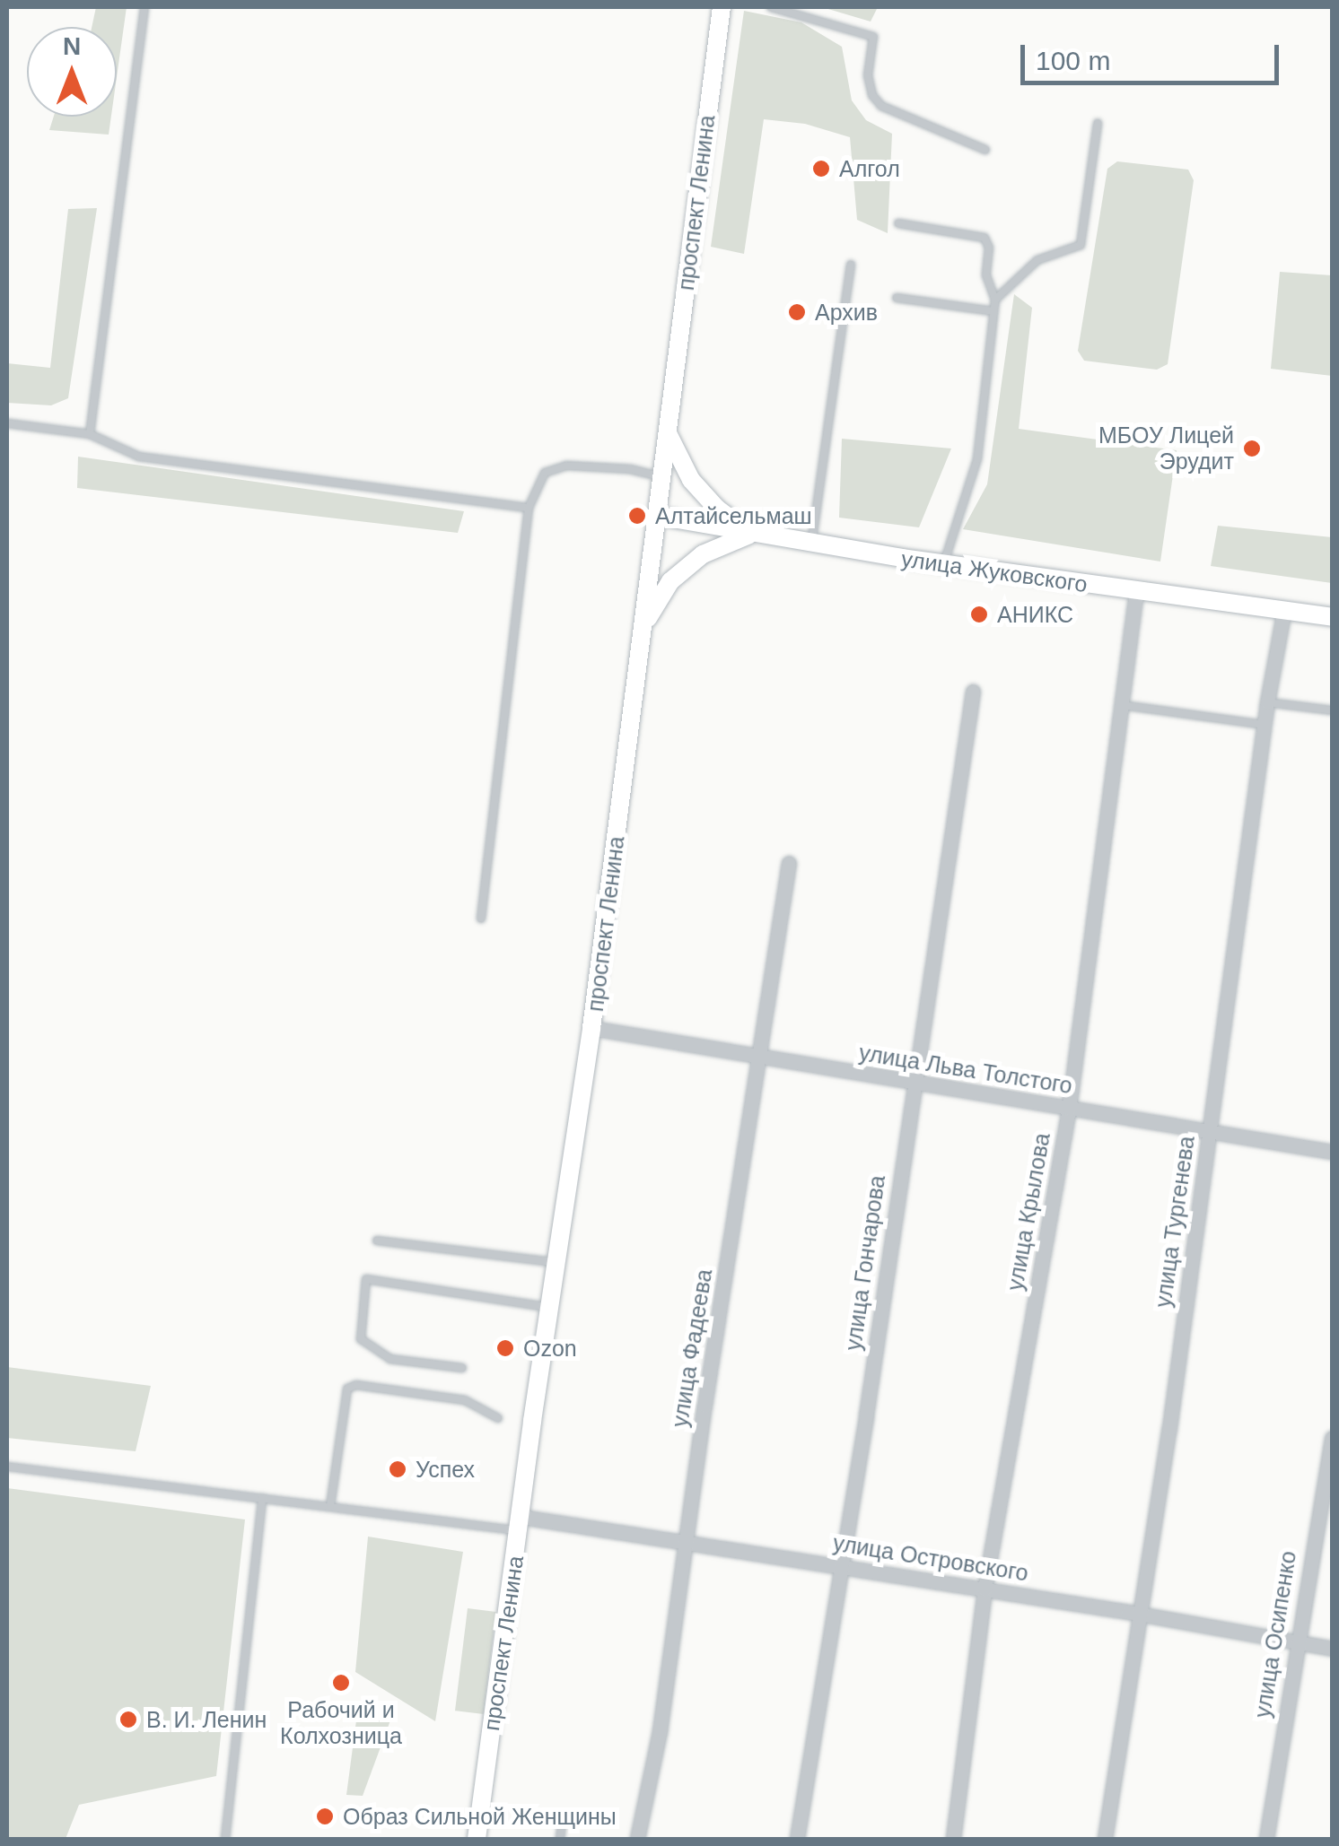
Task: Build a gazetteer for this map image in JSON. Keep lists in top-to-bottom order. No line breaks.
{"streets":{"street":["проспект Ленина","улица Жуковского","улица Льва Толстого","улица Крылова","улица Тургенева","улица Гончарова","улица Фадеева","улица Островского","улица Осипенко"]},"crossings":[["проспект Ленина","улица Жуковского"],["проспект Ленина","улица Льва Толстого"],["проспект Ленина","улица Островского"],["улица Жуковского","улица Крылова"],["улица Жуковского","улица Тургенева"],["улица Льва Толстого","улица Крылова"],["улица Льва Толстого","улица Тургенева"],["улица Льва Толстого","улица Гончарова"],["улица Льва Толстого","улица Фадеева"],["улица Крылова","улица Островского"],["улица Тургенева","улица Островского"],["улица Гончарова","улица Островского"],["улица Фадеева","улица Островского"],["улица Островского","улица Осипенко"]],"places":["Алгол","Архив","МБОУ Лицей Эрудит","Алтайсельмаш","АНИКС","Ozon","Успех","Рабочий и Колхозница","В. И. Ленин","Образ Сильной Женщины"],"scale_bar":"100 m","north":"top"}
